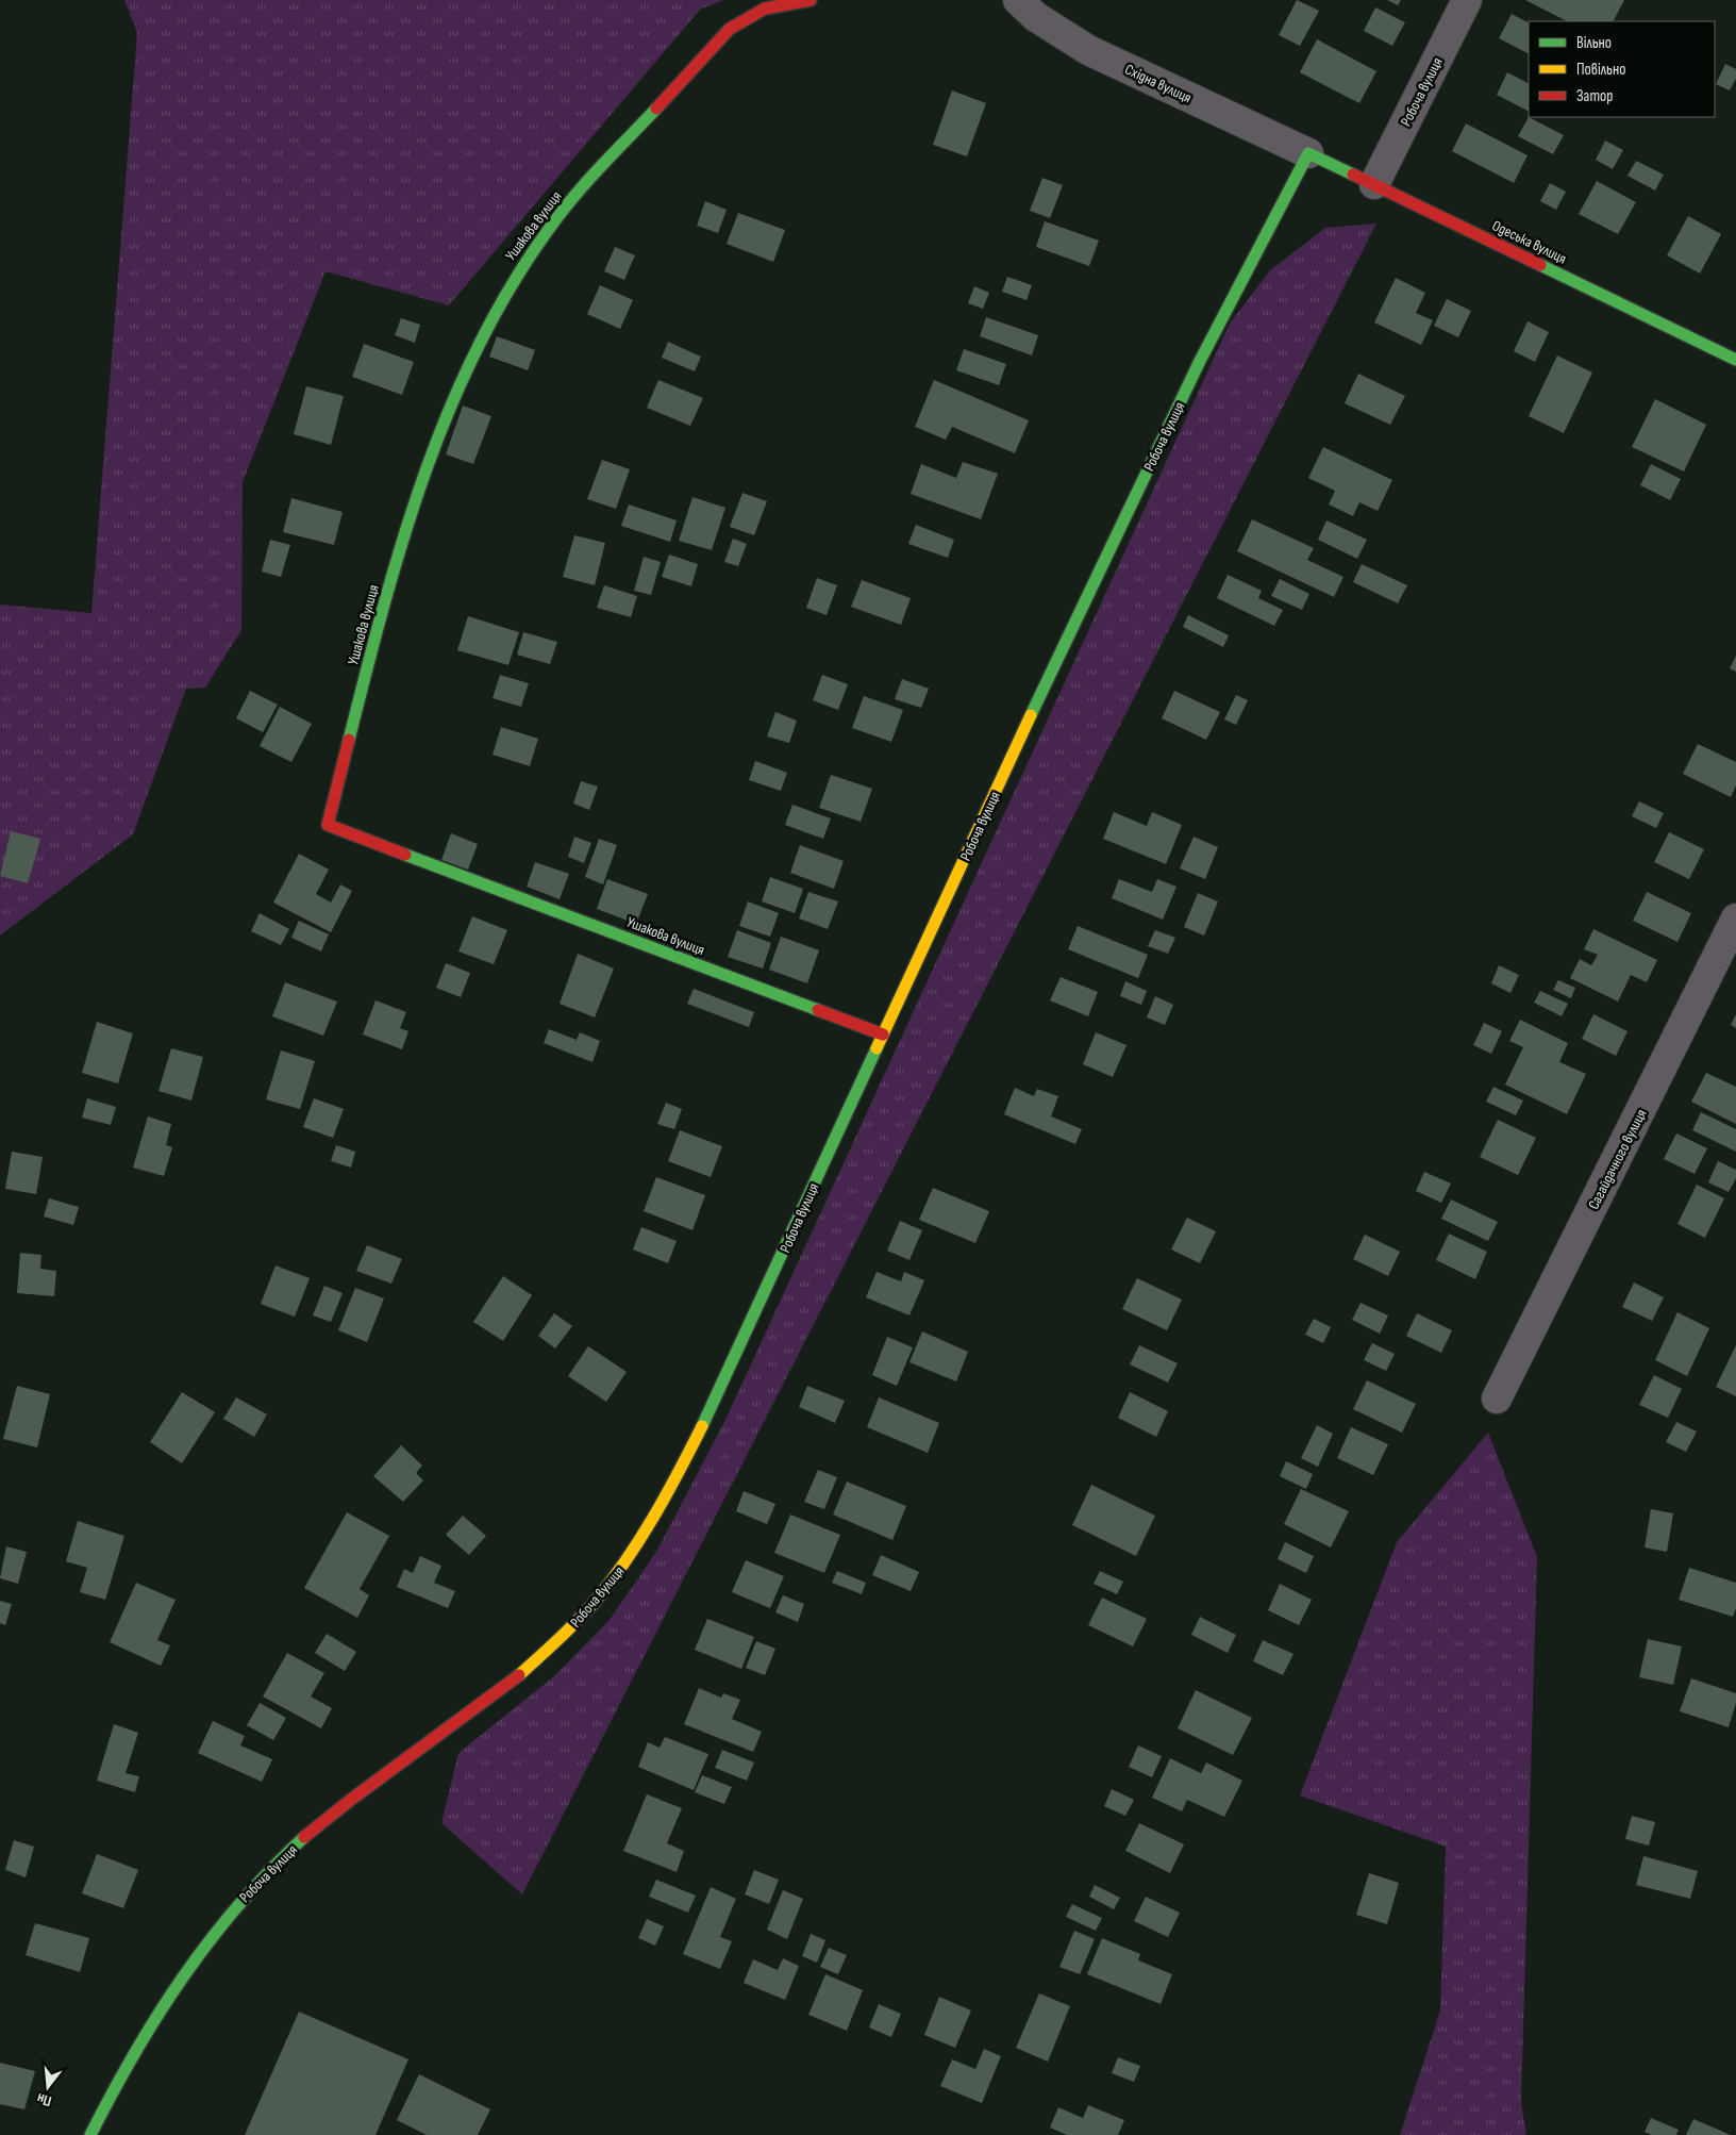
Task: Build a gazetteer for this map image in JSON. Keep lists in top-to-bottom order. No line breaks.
{"streets":{"street":["Східна вулиця","Робоча вулиця","Ушакова вулиця","Одеська вулиця","Сагайдачного вулиця"]},"crossings":[["Східна вулиця","Робоча вулиця"],["Східна вулиця","Одеська вулиця"],["Робоча вулиця","Ушакова вулиця"],["Робоча вулиця","Одеська вулиця"]],"legend":["Вільно","Повільно","Затор"],"north":"bottom"}
